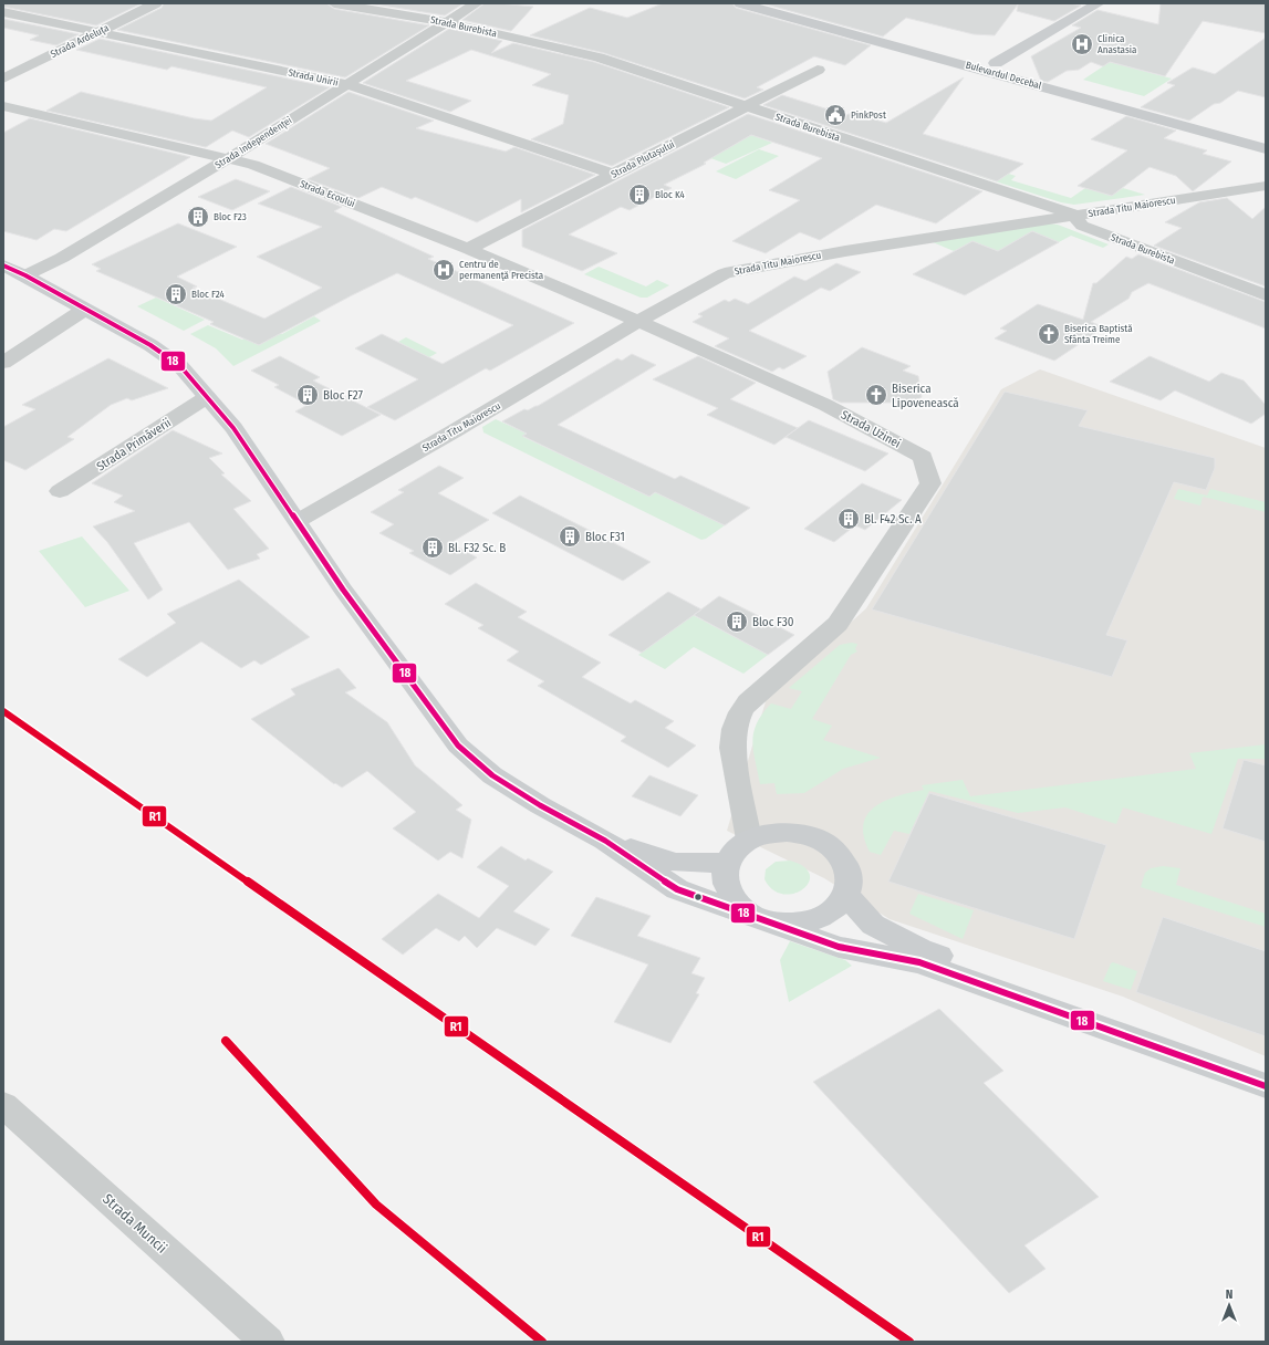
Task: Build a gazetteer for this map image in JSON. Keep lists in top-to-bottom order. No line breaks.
{"streets":{"main road":["Bulevardul Decebal"],"street":["Strada Burebista","Strada Ardeluța","Strada Unirii","Strada Independenței","Strada Plutașului","Strada Ecoului","Strada Titu Maiorescu","Strada Uzinei","Strada Primăverii","Strada Muncii"]},"crossings":[["Strada Burebista","Strada Independenței"],["Strada Burebista","Strada Plutașului"],["Strada Burebista","Strada Titu Maiorescu"],["Strada Ardeluța","Strada Unirii"],["Strada Unirii","Strada Independenței"],["Strada Unirii","Strada Plutașului"],["Strada Independenței","Strada Ecoului"],["Strada Plutașului","Strada Ecoului"],["Strada Ecoului","Strada Titu Maiorescu"],["Strada Ecoului","Strada Uzinei"],["Strada Titu Maiorescu","Strada Uzinei"]],"places":{"hospital":["Clinica Anastasia","Centru de permanenţă Precista"],"public building":["PinkPost"],"building":["Bloc K4","Bloc F23","Bloc F24","Bloc F27","Bl. F42 Sc. A","Bloc F31","Bl. F32 Sc. B","Bloc F30"],"church":["Biserica Baptistă Sfânta Treime","Biserica Lipovenească"]},"lines":["transit line 18","transit line R1"],"north":"top"}
